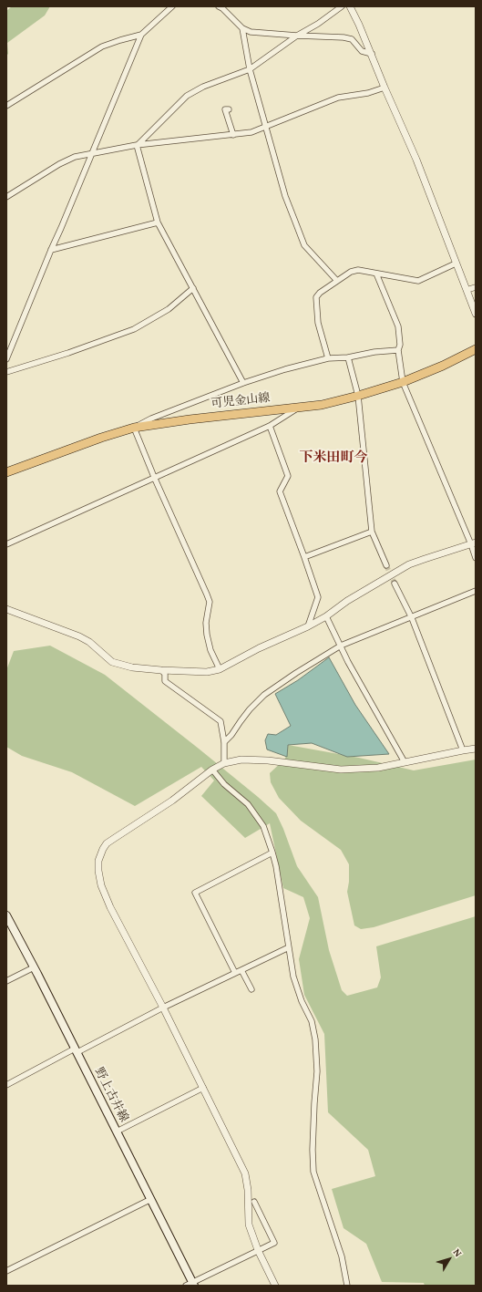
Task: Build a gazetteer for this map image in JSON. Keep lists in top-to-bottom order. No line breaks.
{"streets":{"main road":["可児金山線","野上古井線"]},"districts":["下米田町今"],"north":"top right"}
